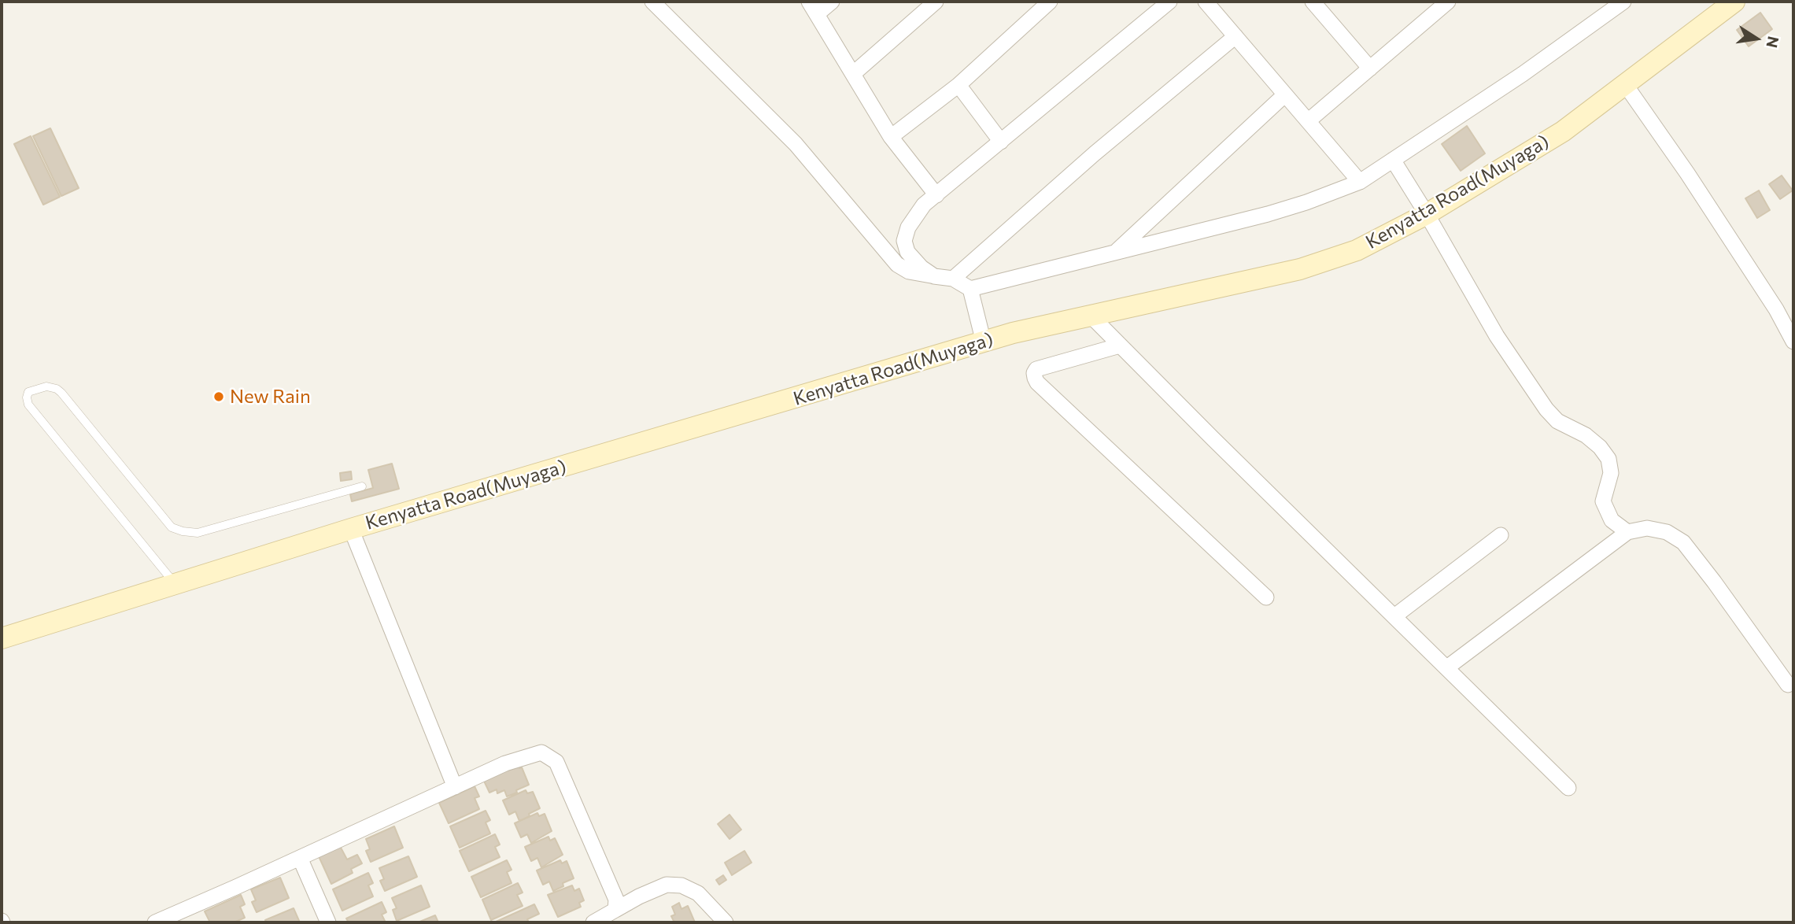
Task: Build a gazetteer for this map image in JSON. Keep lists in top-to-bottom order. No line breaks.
{"streets":{"main road":["Kenyatta Road(Muyaga)"]},"places":["New Rain"],"north":"right"}
